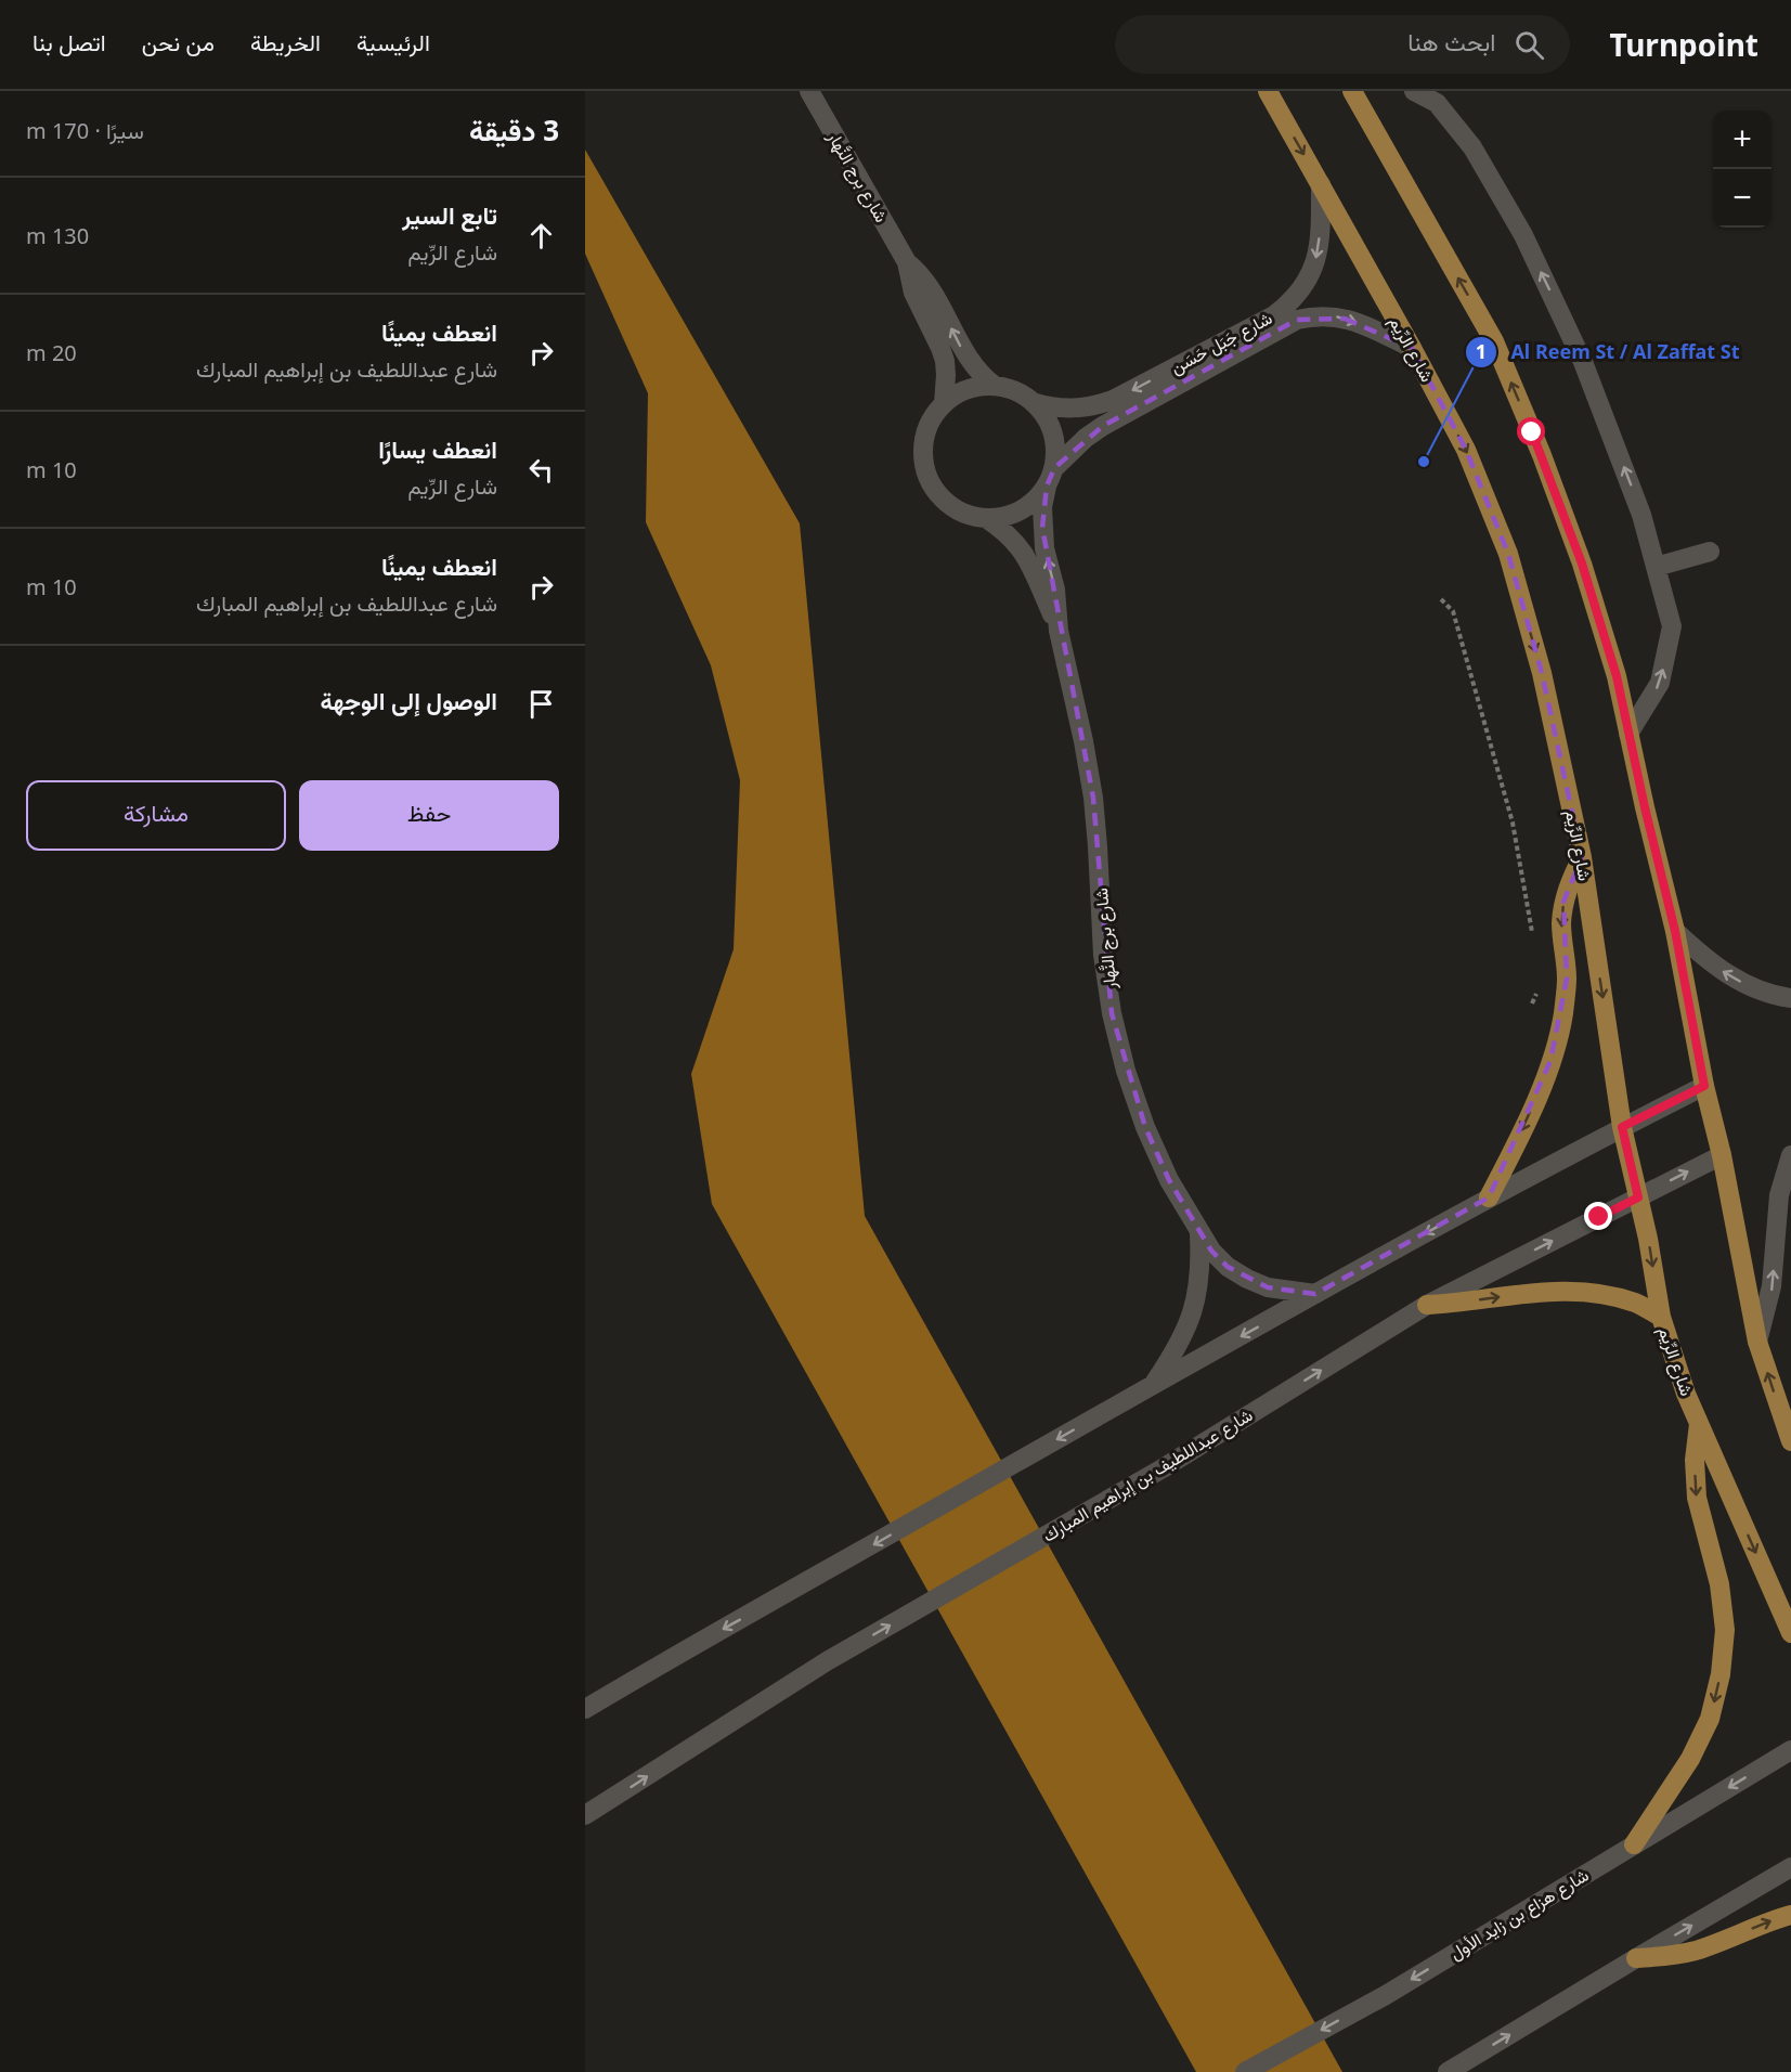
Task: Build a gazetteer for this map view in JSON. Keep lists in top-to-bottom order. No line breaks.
{"streets":{"main road":["شارع الرِّيم"],"street":["شارع برج النَّهار","شارع جَبَل حَسَن","شارع عبداللطيف بن إبراهيم المبارك","شارع هزاع بن زايد الأول"]},"crossings":[["شارع برج النَّهار","شارع جَبَل حَسَن"],["شارع جَبَل حَسَن","شارع الرِّيم"],["شارع الرِّيم","شارع عبداللطيف بن إبراهيم المبارك"]],"places":["Al Reem St / Al Zaffat St"],"page":{"header":"Turnpoint","search":"ابحث هنا","nav":["الرئيسية","الخريطة","من نحن","اتصل بنا"],"heading":["3 دقيقة","سيرًا · 170 m"],"map_buttons":["+","−"],"list":[["تابع السير","شارع الرِّيم","130 m"],["انعطف يمينًا","شارع عبداللطيف بن إبراهيم المبارك","20 m"],["انعطف يسارًا","شارع الرِّيم","10 m"],["انعطف يمينًا","شارع عبداللطيف بن إبراهيم المبارك","10 m"],"الوصول إلى الوجهة"],"buttons":["حفظ","مشاركة"]}}
